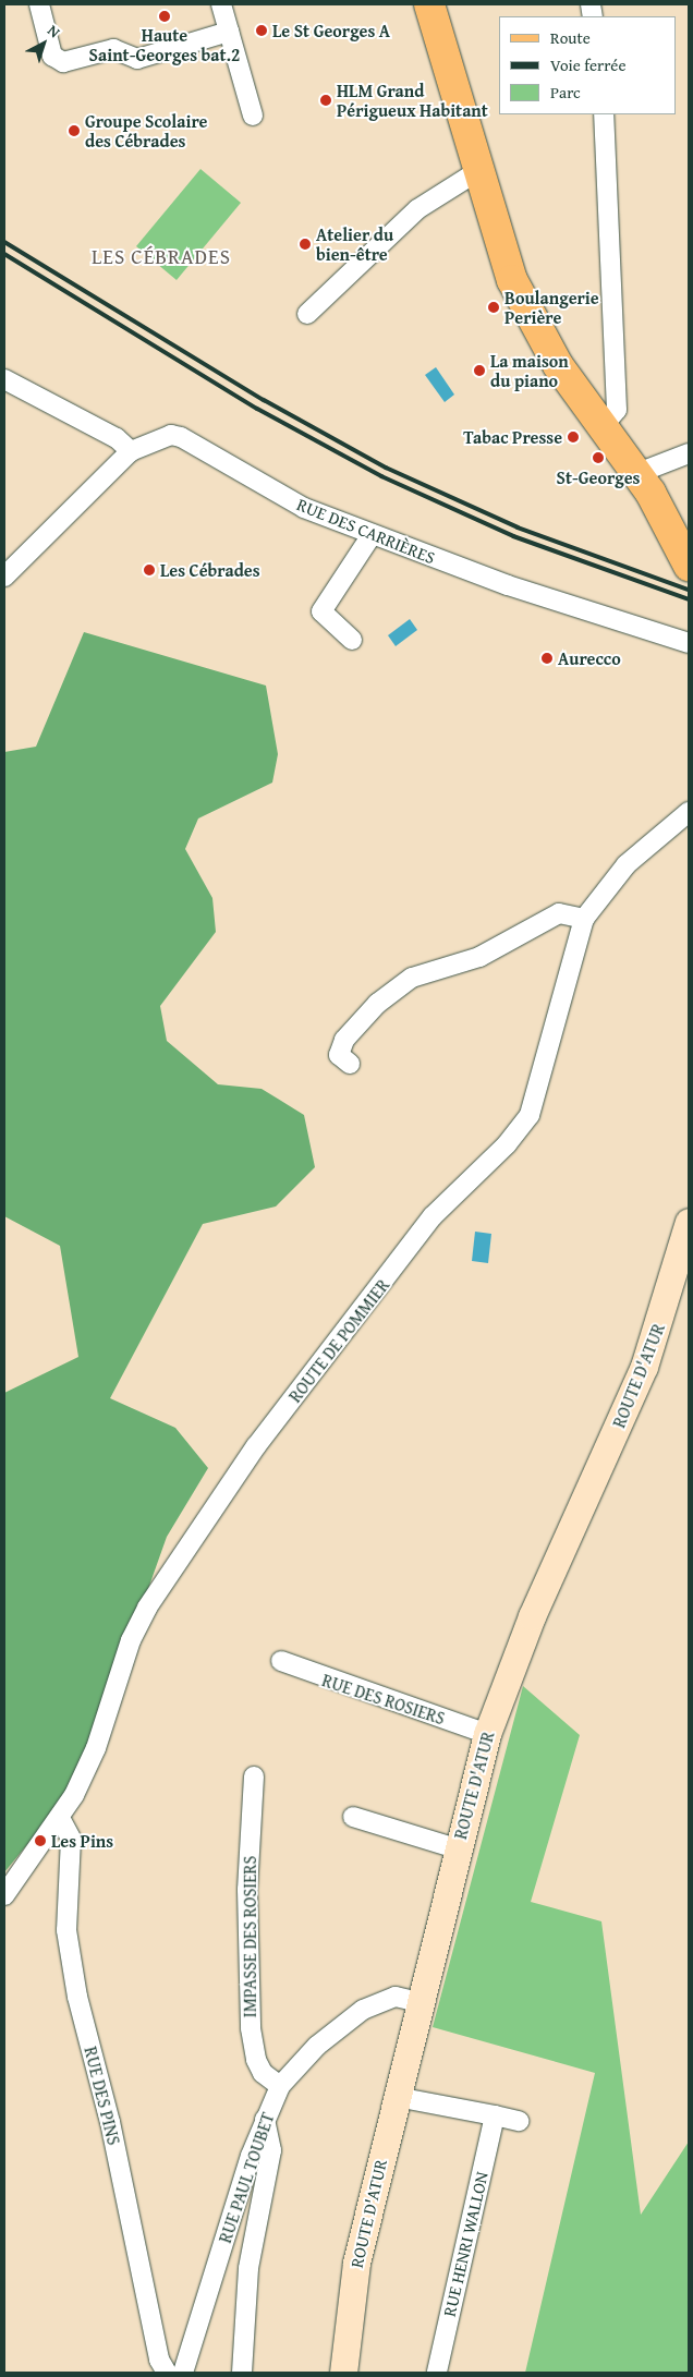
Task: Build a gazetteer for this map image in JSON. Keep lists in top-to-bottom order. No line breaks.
{"streets":{"main road":["ROUTE D'ATUR"],"street":["RUE DES CARRIÈRES","ROUTE DE POMMIER","RUE DES ROSIERS","IMPASSE DES ROSIERS","RUE DES PINS","RUE PAUL TOUBET","RUE HENRI WALLON"]},"crossings":[["ROUTE DE POMMIER","RUE DES PINS"],["ROUTE D'ATUR","RUE DES ROSIERS"],["ROUTE D'ATUR","RUE PAUL TOUBET"],["IMPASSE DES ROSIERS","RUE PAUL TOUBET"]],"districts":["LES CÉBRADES"],"places":["Haute Saint-Georges bat.2","Le St Georges A","HLM Grand Périgueux Habitant","Groupe Scolaire des Cébrades","Atelier du bien-être","Boulangerie Perière","La maison du piano","Tabac Presse","St-Georges","Les Cébrades","Aurecco","Les Pins"],"legend":["Route","Voie ferrée","Parc"],"north":"top right"}
